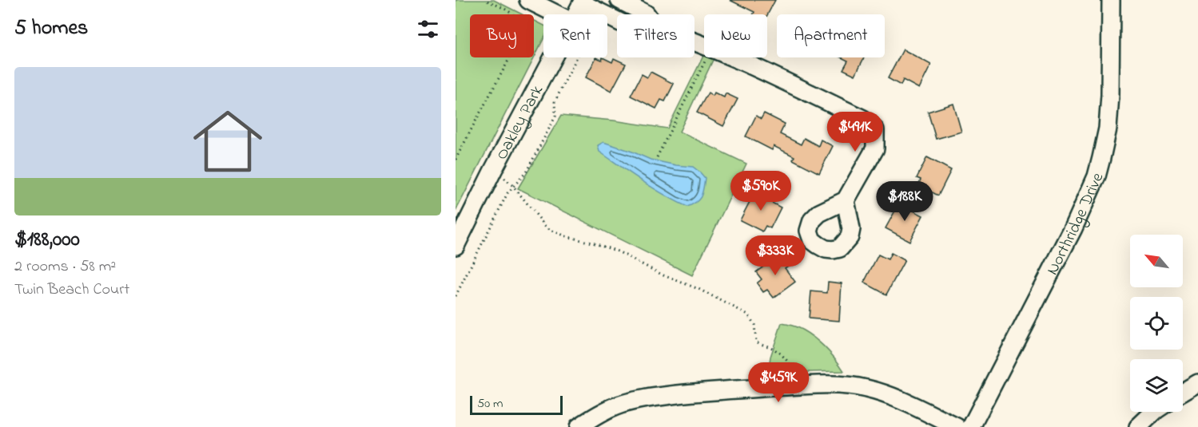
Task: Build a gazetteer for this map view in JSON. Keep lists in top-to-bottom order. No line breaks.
{"streets":{"street":["Oakley Park","Northridge Drive"]},"scale_bar":"50 m","north":"top left","page":{"heading":"5 homes","chip":["Buy","Rent","Filters","New","Apartment"],"list":[{"name":"$188,000","note":"2 rooms · 58 m² · Twin Beach Court"}],"price":["$491K","$590K","$188K","$333K","$459K"],"scale":"50 m"}}
